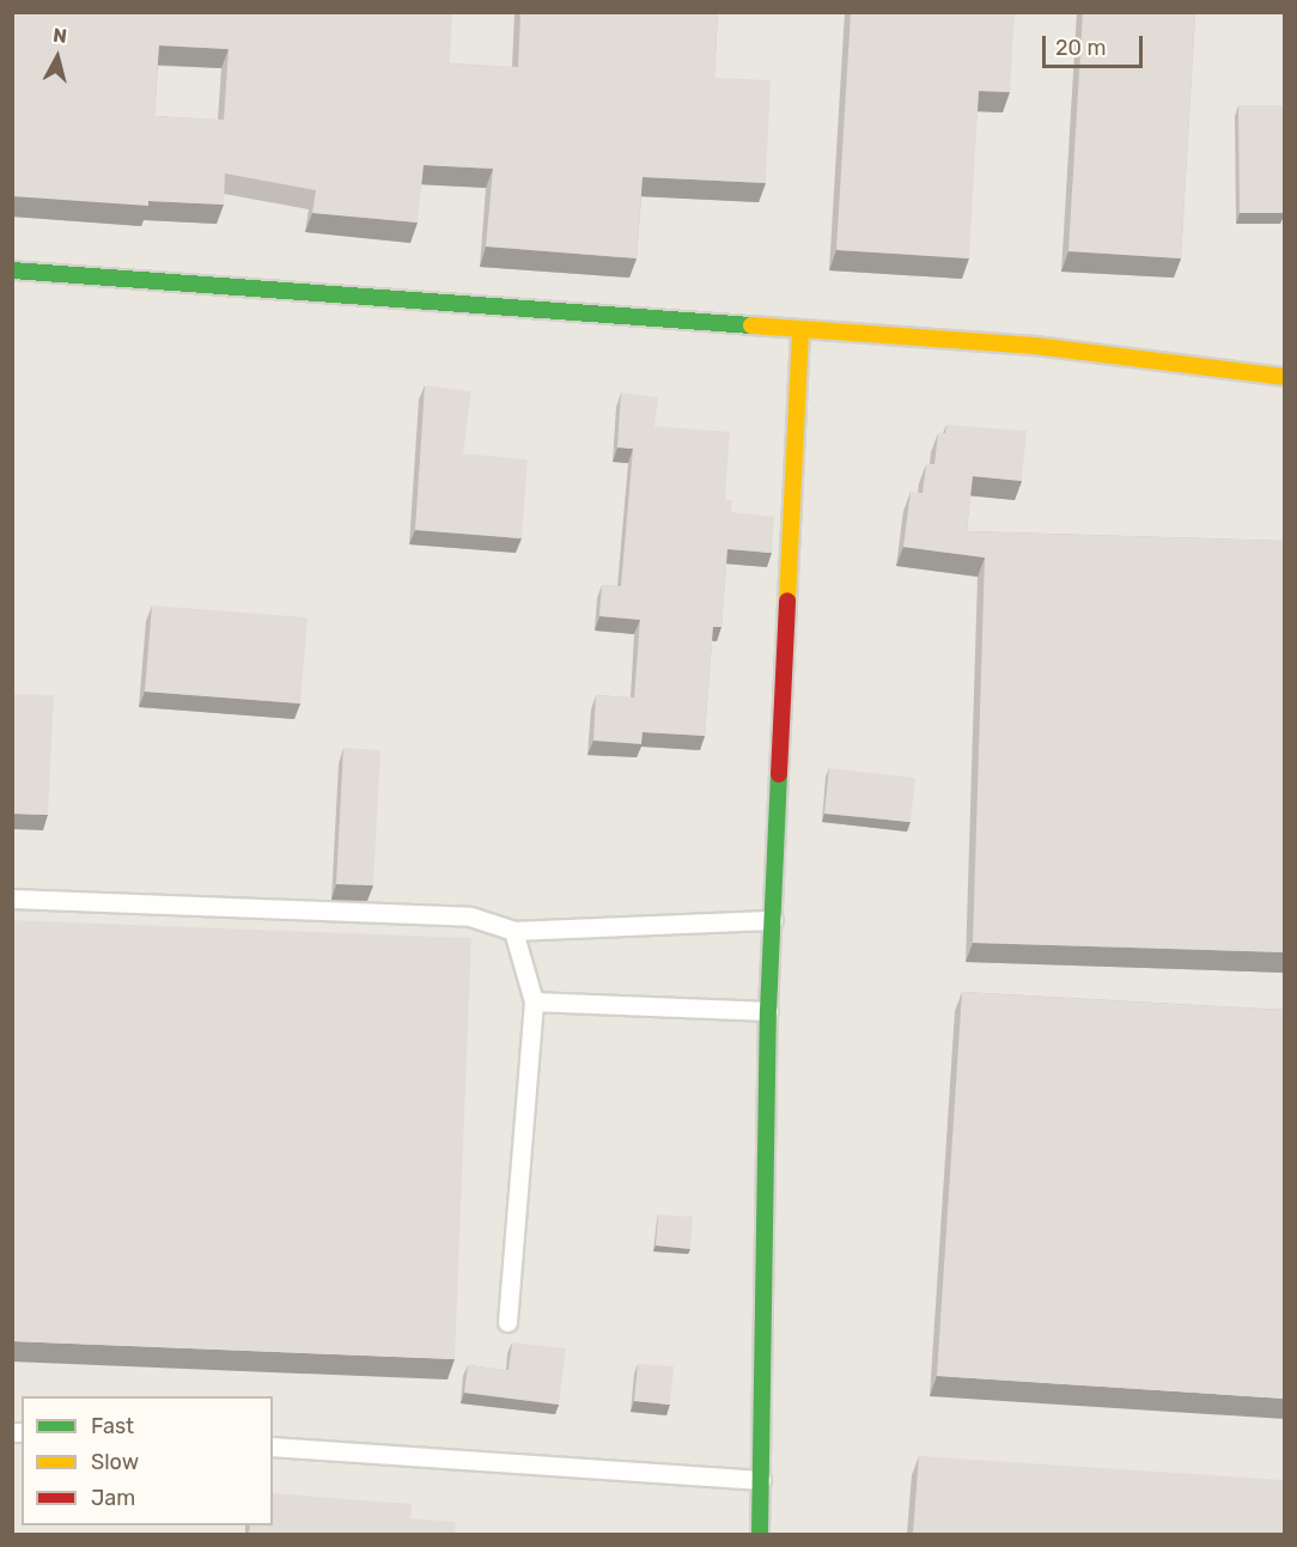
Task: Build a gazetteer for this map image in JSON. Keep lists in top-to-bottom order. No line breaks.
{"legend":["Fast","Slow","Jam"],"scale_bar":"20 m","north":"top"}
